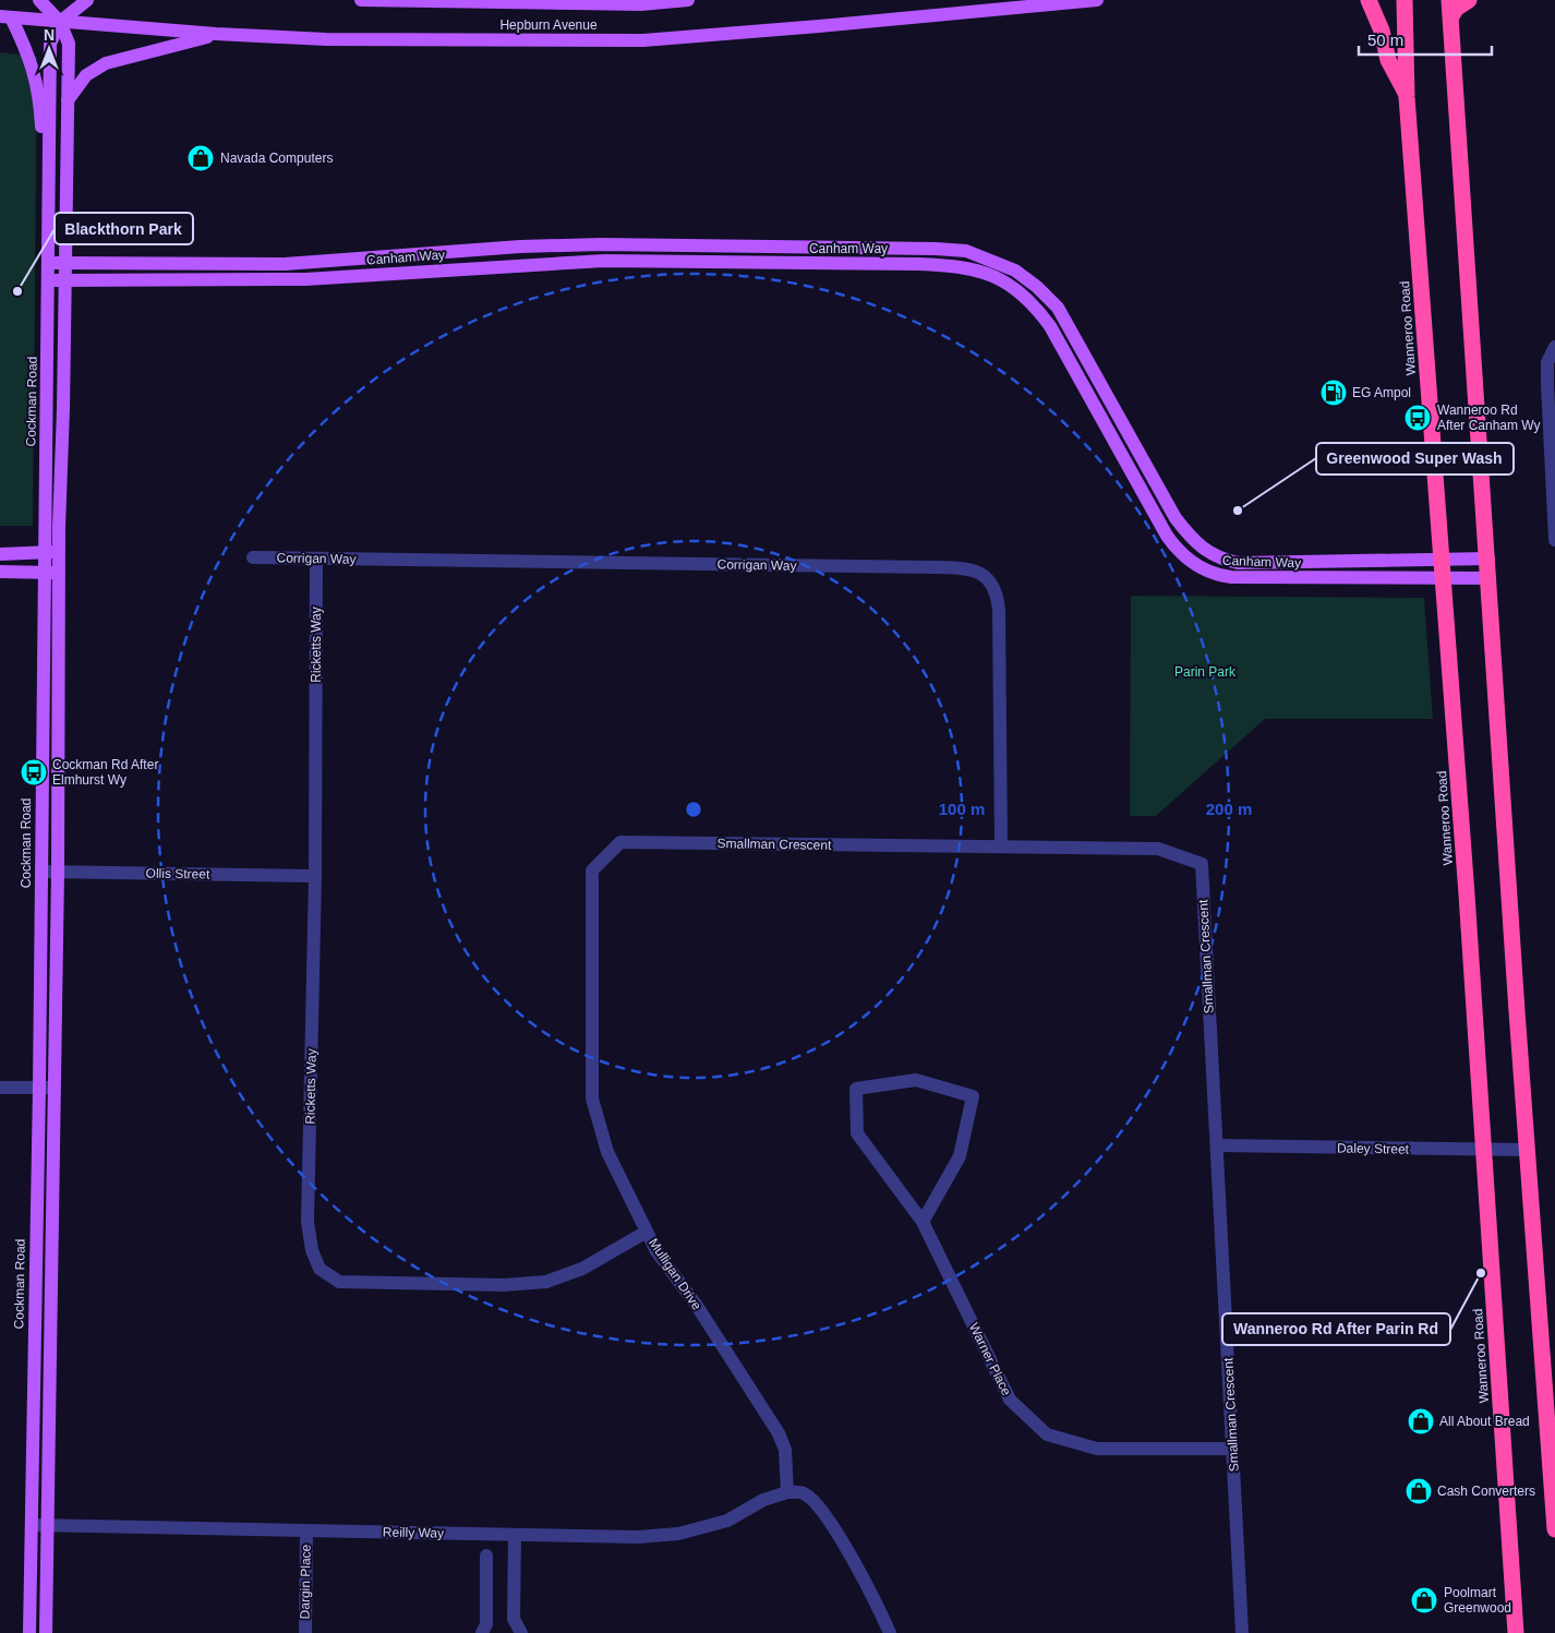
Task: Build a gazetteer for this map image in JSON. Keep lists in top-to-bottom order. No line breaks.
{"streets":{"highway":["Wanneroo Road"],"main road":["Hepburn Avenue","Canham Way","Cockman Road"],"street":["Corrigan Way","Ricketts Way","Smallman Crescent","Ollis Street","Daley Street","Mulligan Drive","Warner Place","Reilly Way","Dargin Place"]},"crossings":[["Hepburn Avenue","Cockman Road"],["Canham Way","Wanneroo Road"],["Canham Way","Cockman Road"],["Wanneroo Road","Daley Street"],["Cockman Road","Ollis Street"],["Cockman Road","Reilly Way"],["Corrigan Way","Ricketts Way"],["Corrigan Way","Smallman Crescent"],["Ricketts Way","Ollis Street"],["Ricketts Way","Mulligan Drive"],["Smallman Crescent","Daley Street"],["Smallman Crescent","Mulligan Drive"],["Smallman Crescent","Warner Place"],["Mulligan Drive","Reilly Way"],["Reilly Way","Dargin Place"]],"parks":["Parin Park"],"places":{"shop":["Navada Computers","All About Bread","Cash Converters","Poolmart Greenwood"],"other":["Blackthorn Park","Greenwood Super Wash","Wanneroo Rd After Parin Rd"],"fuel station":["EG Ampol"],"bus stop":["Wanneroo Rd After Canham Wy","Cockman Rd After Elmhurst Wy"]},"scale_bar":"50 m","north":"top","rings":["100 m","200 m"]}
